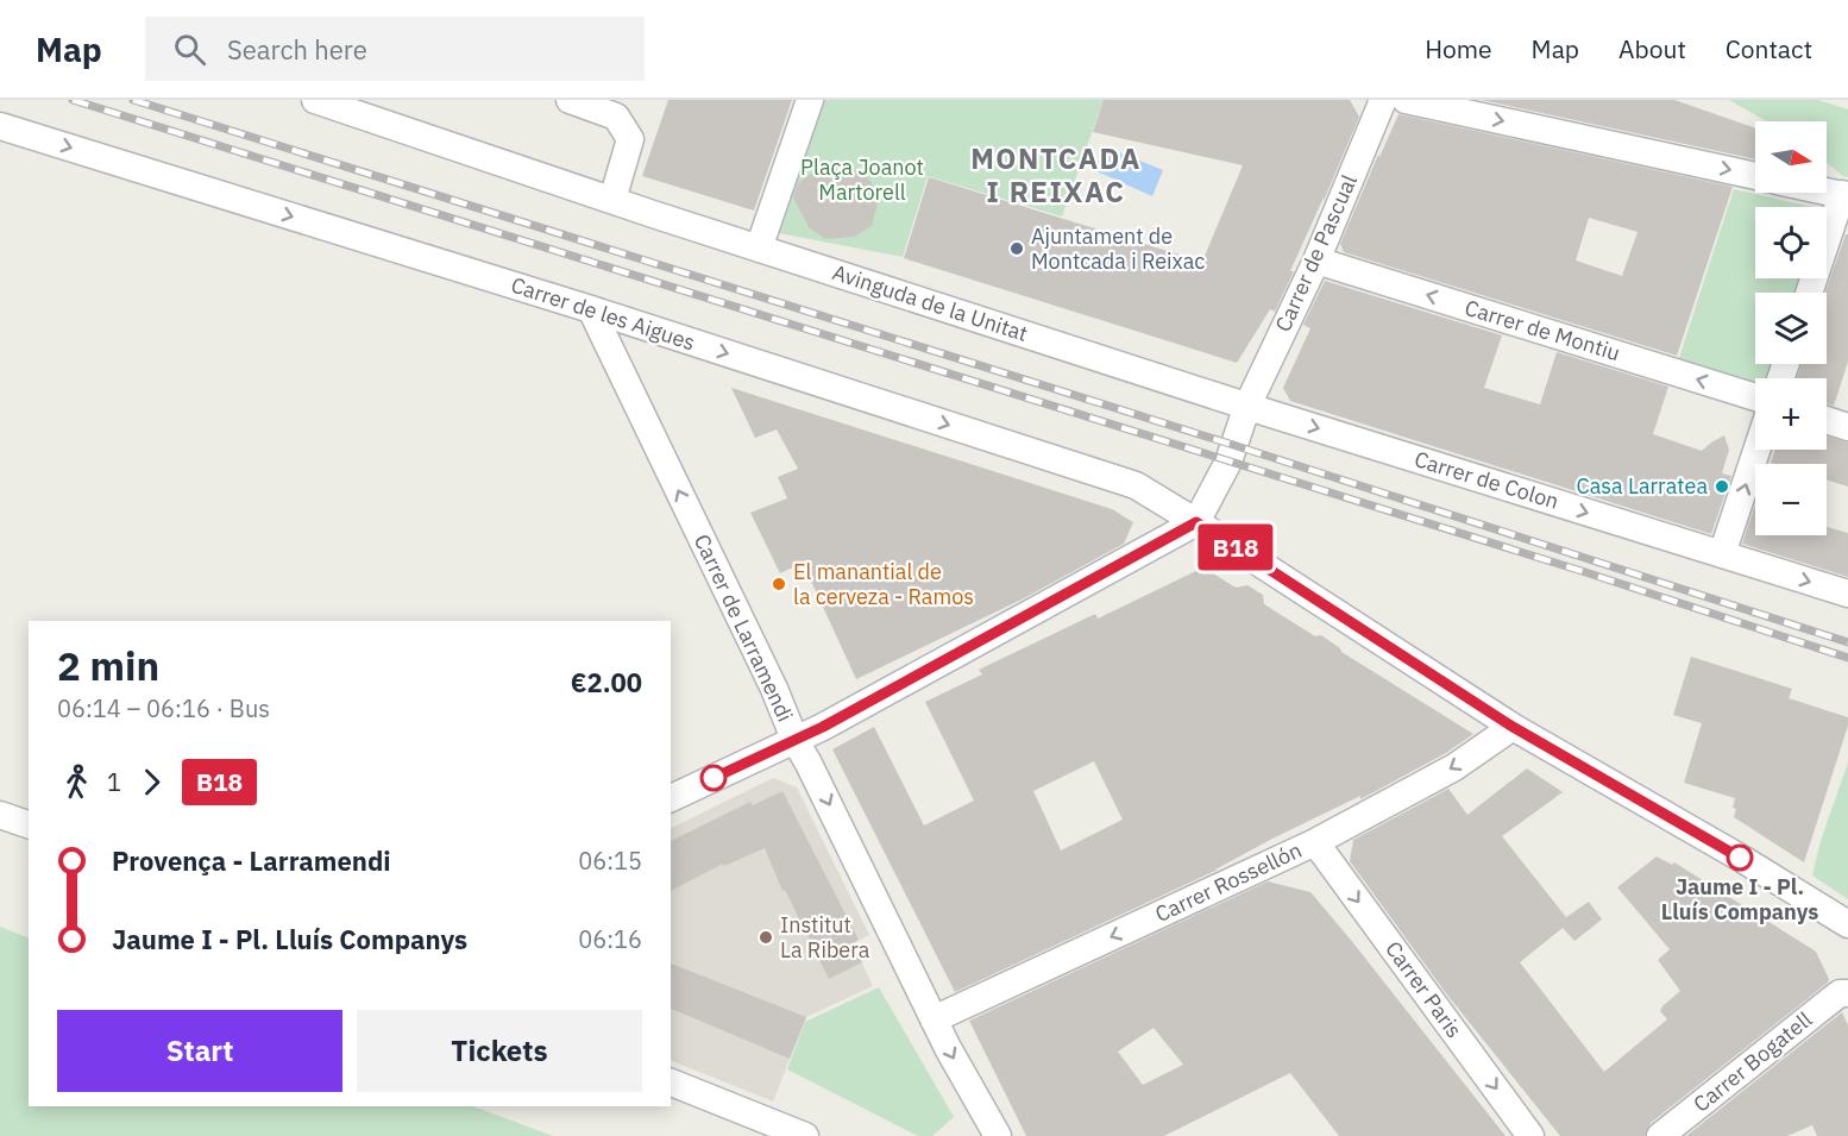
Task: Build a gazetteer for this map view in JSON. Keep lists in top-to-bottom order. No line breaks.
{"streets":{"street":["Carrer de Pascual","Avinguda de la Unitat","Carrer de les Aigues","Carrer de Montiu","Carrer de Colon","Carrer de Larramendi","Carrer Rossellón","Carrer Paris","Carrer Bogatell"]},"crossings":[["Carrer de Pascual","Avinguda de la Unitat"],["Carrer de Pascual","Carrer de les Aigues"],["Carrer de Pascual","Carrer de Montiu"],["Carrer de Pascual","Carrer de Colon"],["Avinguda de la Unitat","Carrer de Colon"],["Carrer de les Aigues","Carrer de Larramendi"],["Carrer de les Aigues","Carrer Rossellón"],["Carrer de Larramendi","Carrer Rossellón"],["Carrer Rossellón","Carrer Paris"]],"one_way":["Carrer de les Aigues","Carrer de Colon","Carrer Rossellón","Carrer Paris"],"districts":["MONTCADA I REIXAC"],"parks":["Plaça Joanot Martorell"],"places":["Ajuntament de Montcada i Reixac","Casa Larratea","El manantial de la cerveza - Ramos","Jaume I - Pl. Lluís Companys","Institut La Ribera"],"lines":["bus line B18"],"north":"right","page":{"header":"Map","search":"Search here","nav":["Home","Map","About","Contact"],"on_map":"B18","map_buttons":["+","−"],"heading":["2 min","06:14 – 06:16 · Bus","€2.00"],"legs":["1","B18"],"list":[{"name":"Provença - Larramendi","value":"06:15"},{"name":"Jaume I - Pl. Lluís Companys","value":"06:16"}],"buttons":["Start","Tickets"]}}
